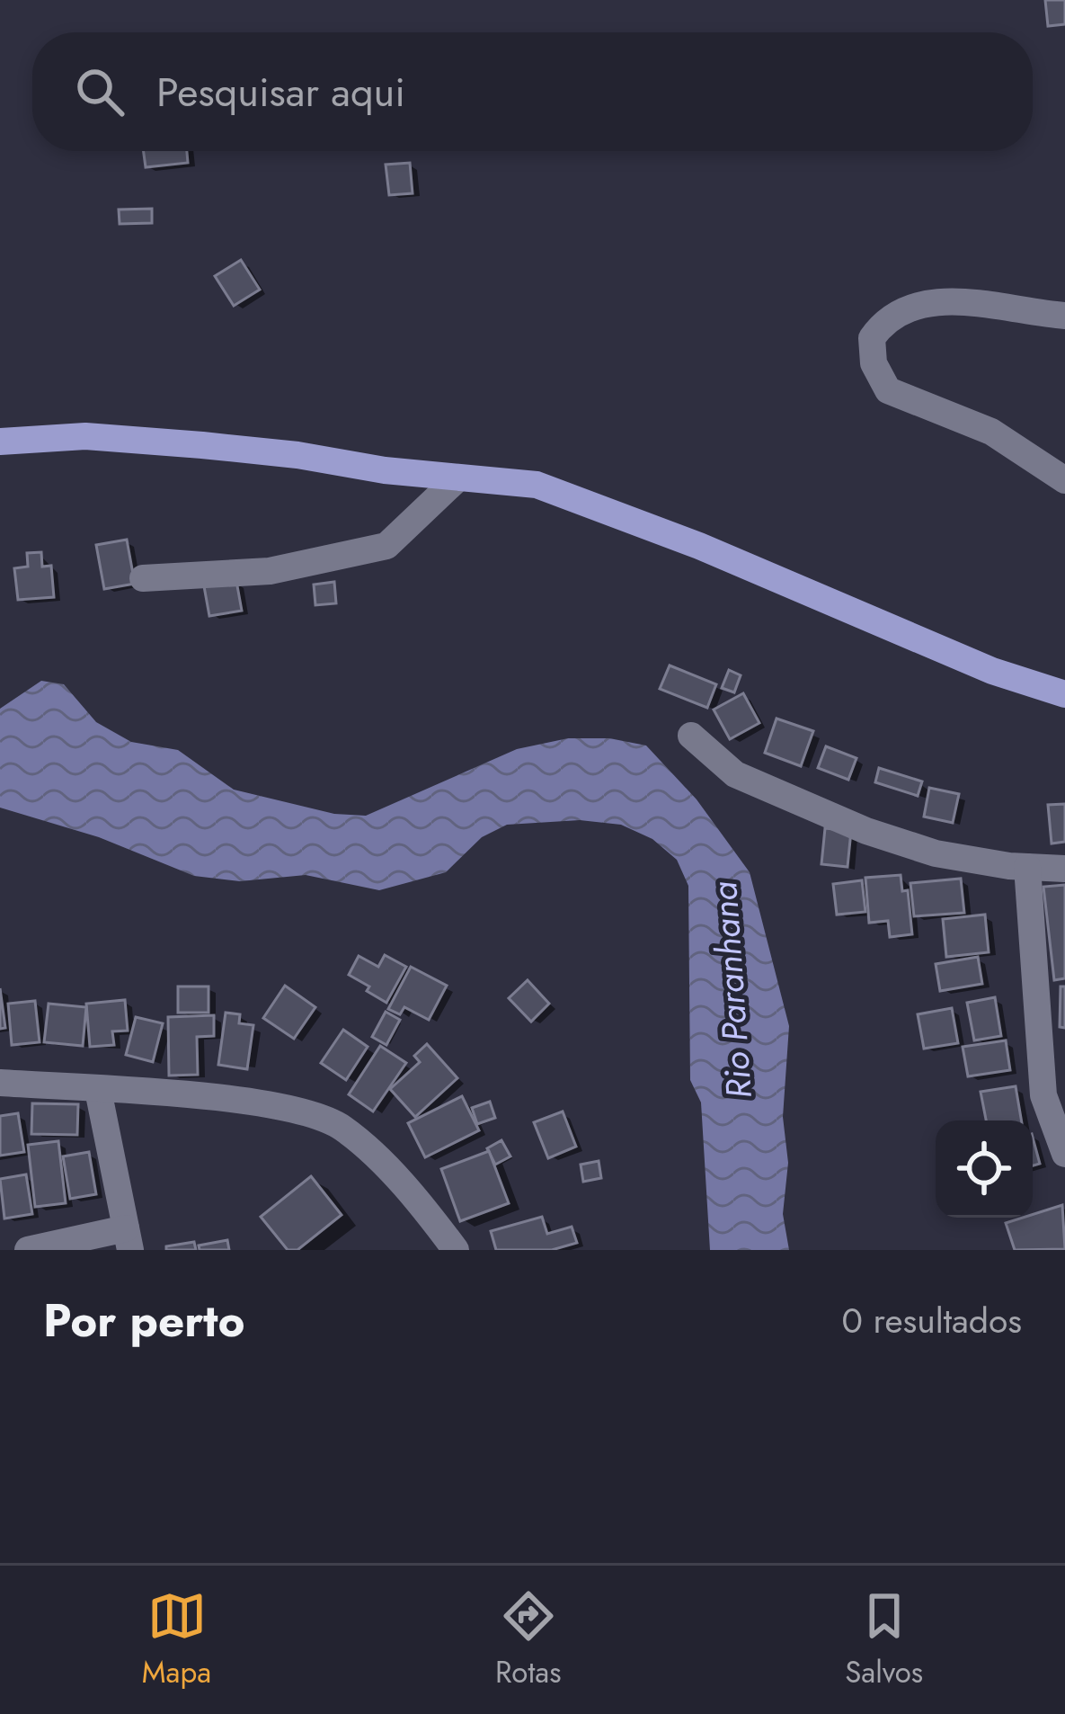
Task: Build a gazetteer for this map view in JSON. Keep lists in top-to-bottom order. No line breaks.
{"water":["Rio Paranhana"],"page":{"search":"Pesquisar aqui","heading":["Por perto","0 resultados"],"nav":["Mapa","Rotas","Salvos"]}}
